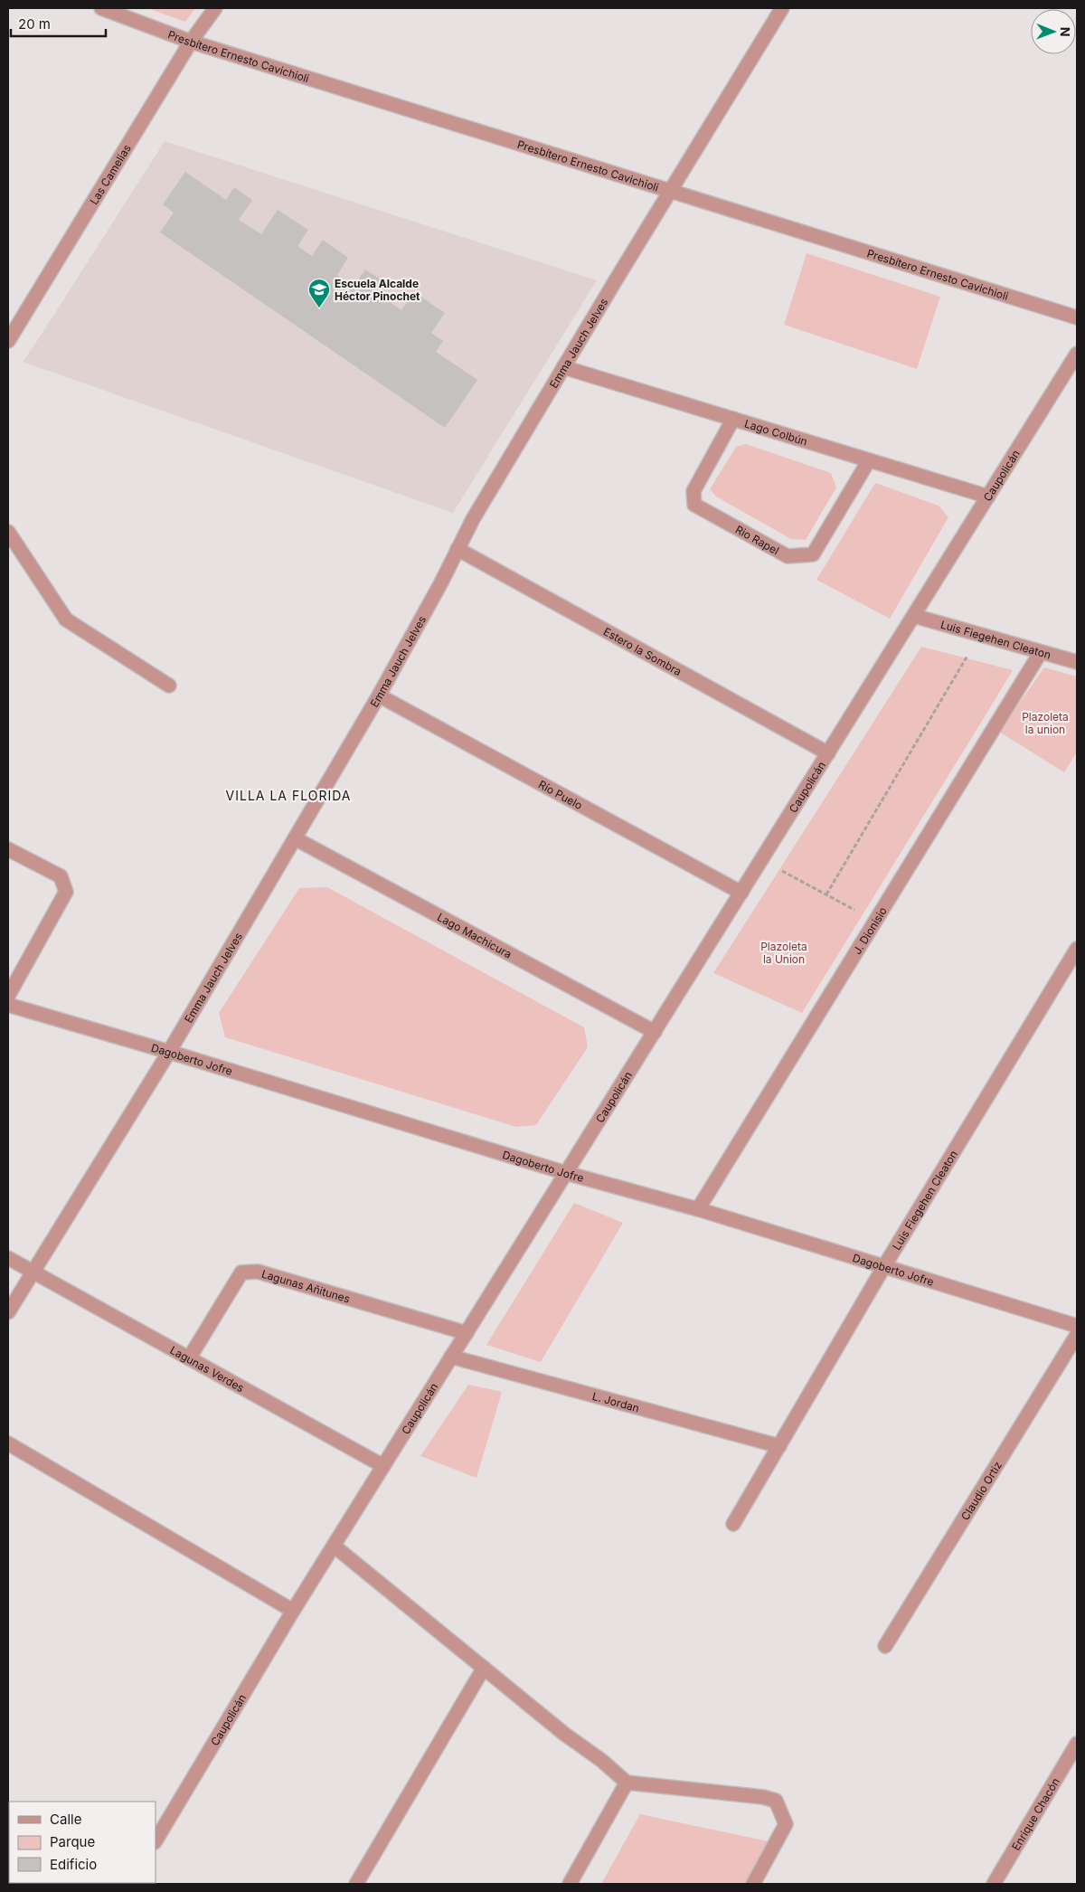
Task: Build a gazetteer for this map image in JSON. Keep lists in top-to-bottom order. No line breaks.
{"streets":{"street":["Presbítero Ernesto Cavichioli","Las Camelias","Emma Jauch Jelves","Lago Colbún","Caupolicán","Rio Rapel","Luis Fiegehen Cleaton","Estero la Sombra","Río Puelo","J. Dionisio","Lago Machicura","Dagoberto Jofre","Lagunas Añitunes","Lagunas Verdes","L. Jordan","Claudio Ortiz","Enrique Chacón"]},"crossings":[["Presbítero Ernesto Cavichioli","Las Camelias"],["Presbítero Ernesto Cavichioli","Emma Jauch Jelves"],["Emma Jauch Jelves","Lago Colbún"],["Emma Jauch Jelves","Estero la Sombra"],["Emma Jauch Jelves","Río Puelo"],["Emma Jauch Jelves","Lago Machicura"],["Emma Jauch Jelves","Dagoberto Jofre"],["Emma Jauch Jelves","Lagunas Verdes"],["Lago Colbún","Caupolicán"],["Lago Colbún","Rio Rapel"],["Caupolicán","Luis Fiegehen Cleaton"],["Caupolicán","Estero la Sombra"],["Caupolicán","Río Puelo"],["Caupolicán","Lago Machicura"],["Caupolicán","Dagoberto Jofre"],["Caupolicán","Lagunas Añitunes"],["Caupolicán","Lagunas Verdes"],["Caupolicán","L. Jordan"],["Luis Fiegehen Cleaton","J. Dionisio"],["Luis Fiegehen Cleaton","Dagoberto Jofre"],["Luis Fiegehen Cleaton","L. Jordan"],["J. Dionisio","Dagoberto Jofre"],["Lagunas Añitunes","Lagunas Verdes"]],"districts":["VILLA LA FLORIDA"],"parks":["Plazoleta la union","Plazoleta la Union"],"places":{"school or university":["Escuela Alcalde Héctor Pinochet"]},"legend":["Calle","Parque","Edificio"],"scale_bar":"20 m","north":"right"}
